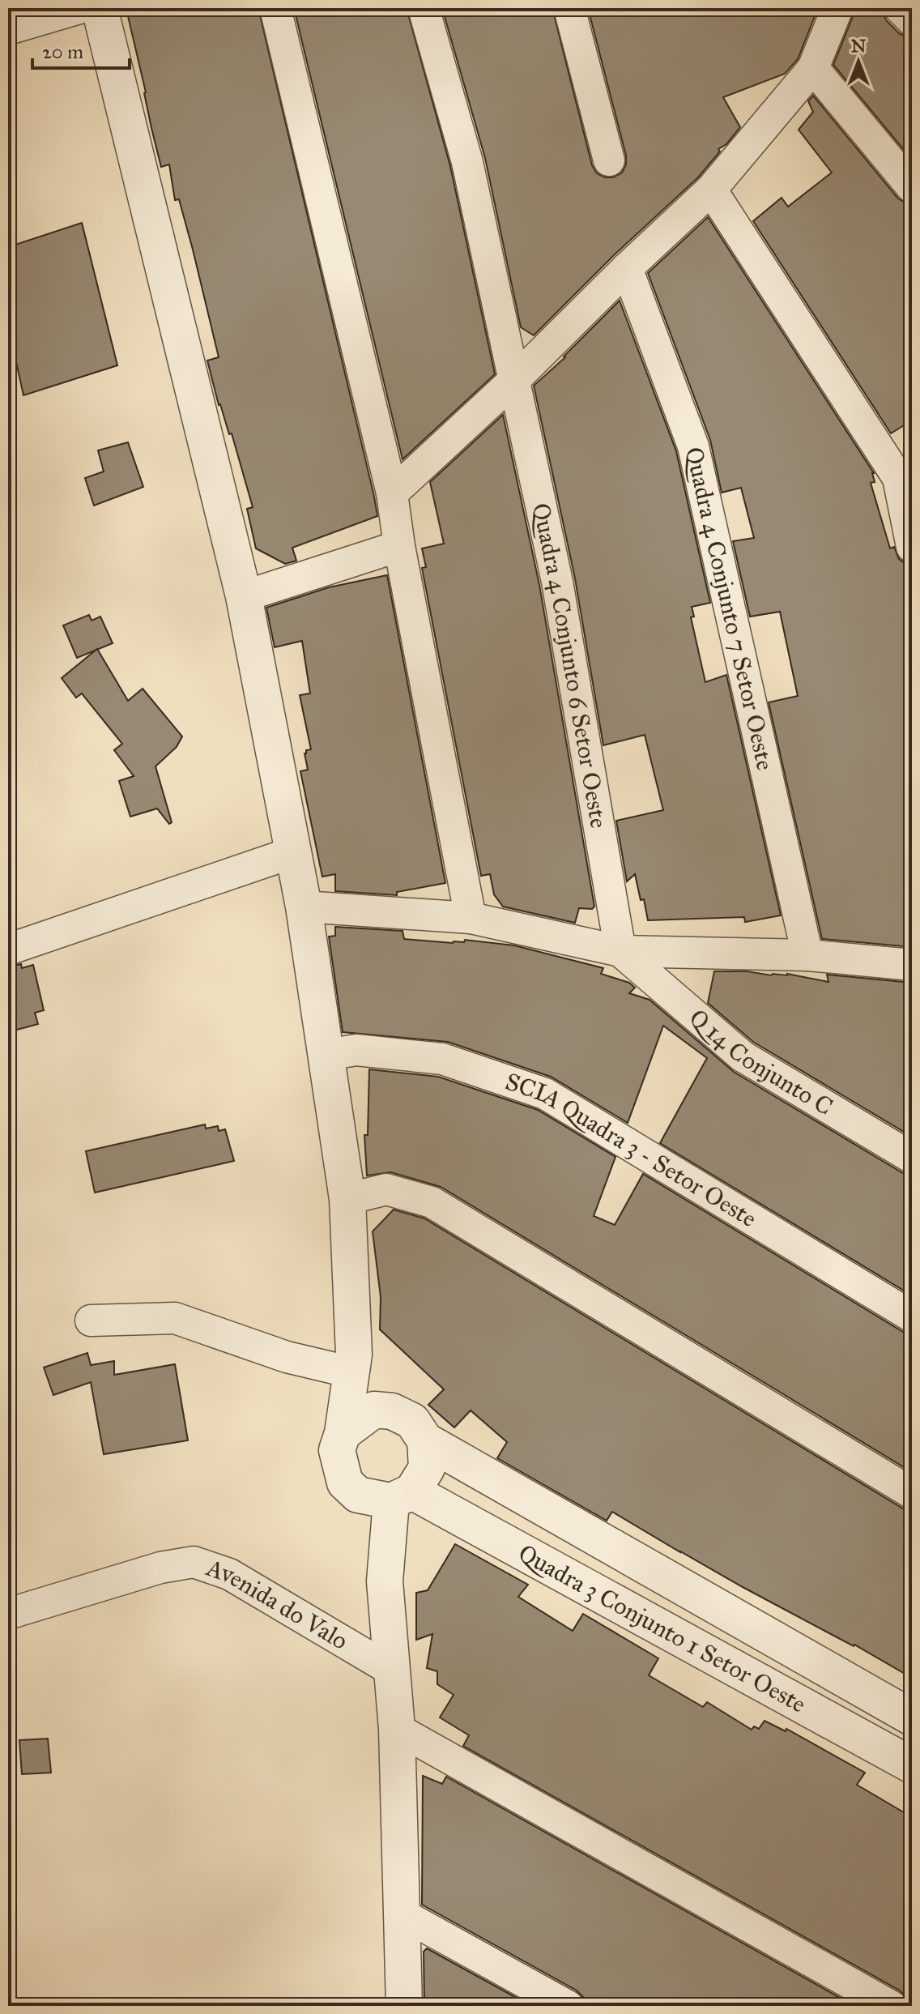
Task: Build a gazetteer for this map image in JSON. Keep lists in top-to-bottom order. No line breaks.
{"streets":{"street":["Quadra 4 Conjunto 7 Setor Oeste","Quadra 4 Conjunto 6 Setor Oeste","Q 14 Conjunto C","SCIA Quadra 3 - Setor Oeste","Avenida do Valo","Quadra 3 Conjunto 1 Setor Oeste"]},"crossings":[["Quadra 4 Conjunto 6 Setor Oeste","Q 14 Conjunto C"]],"scale_bar":"20 m","north":"top"}
